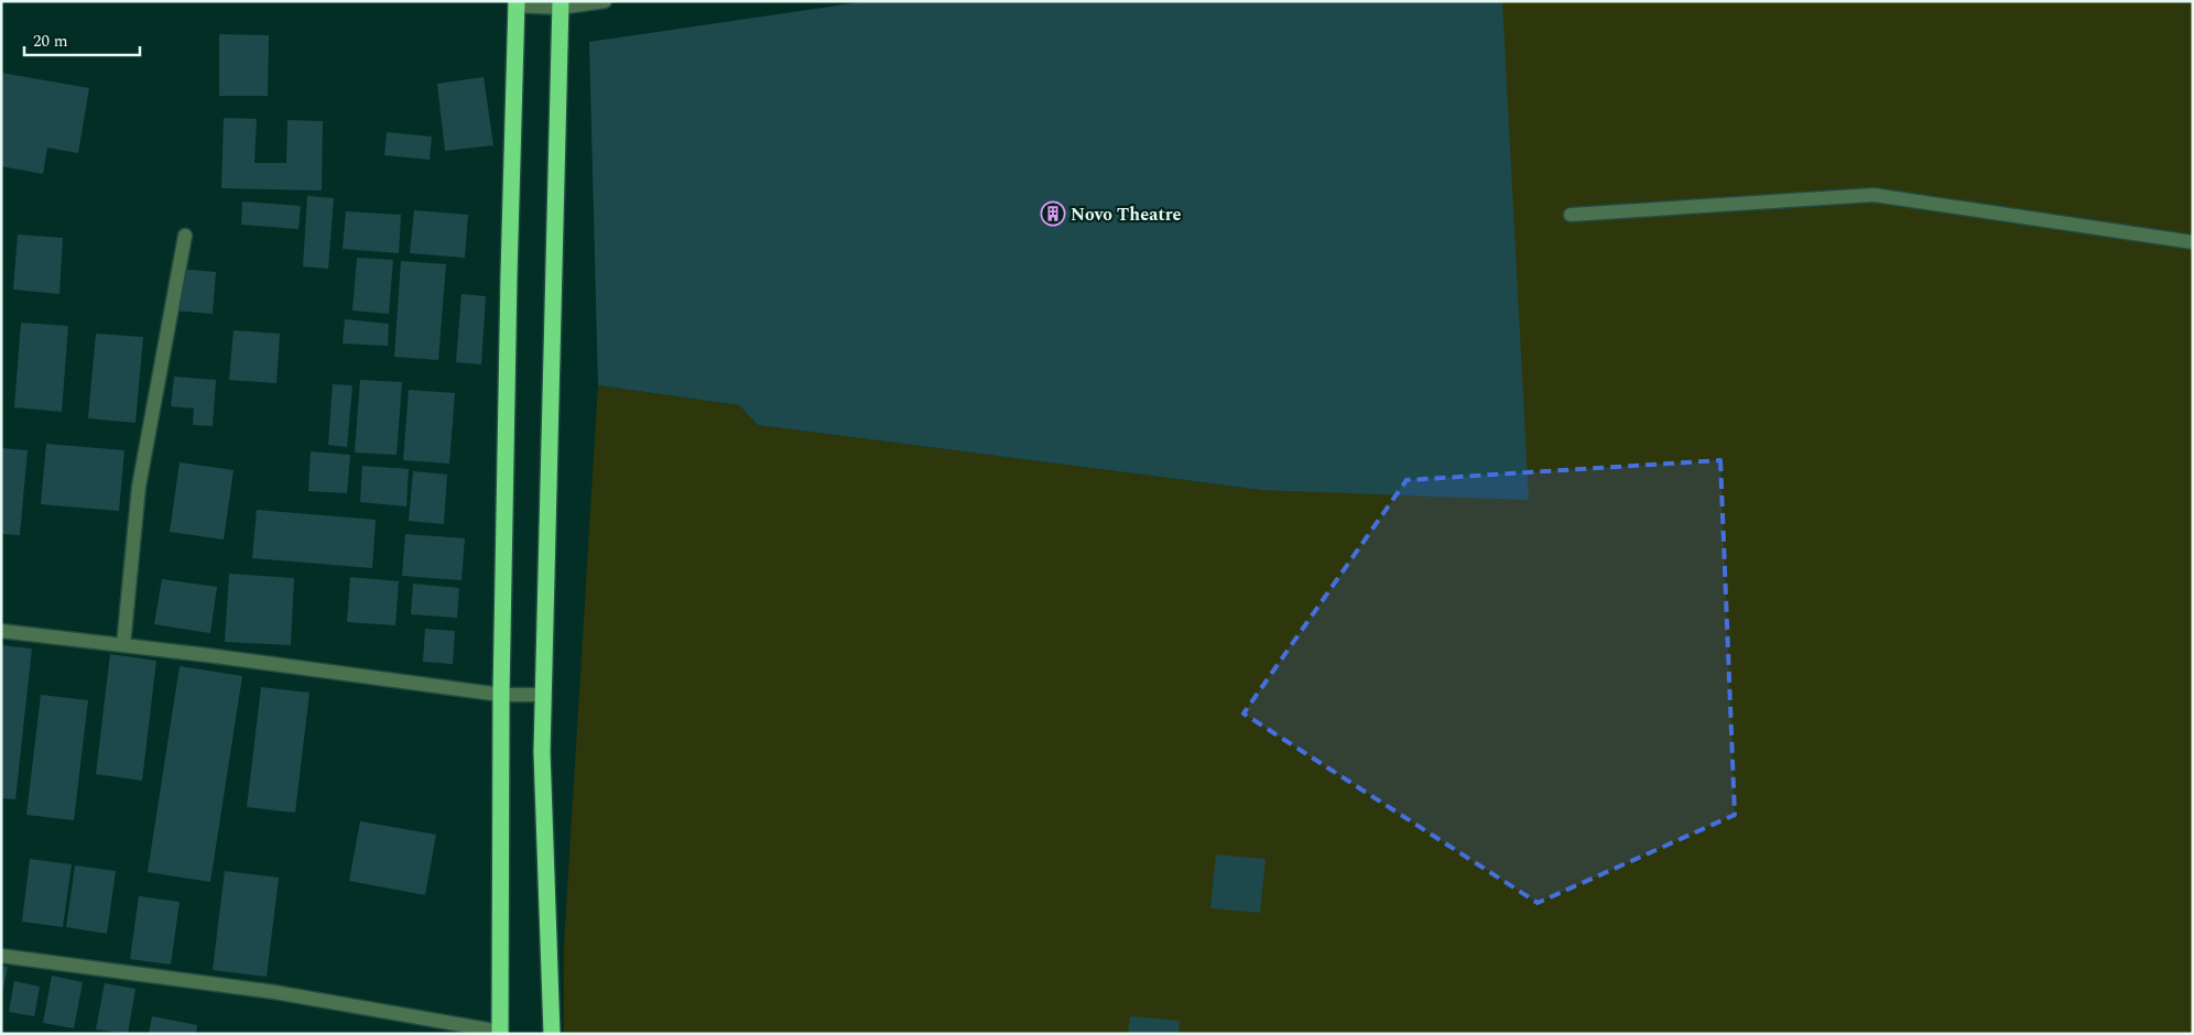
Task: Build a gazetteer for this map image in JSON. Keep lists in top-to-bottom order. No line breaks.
{"places":{"building":["Novo Theatre"]},"scale_bar":"20 m"}
